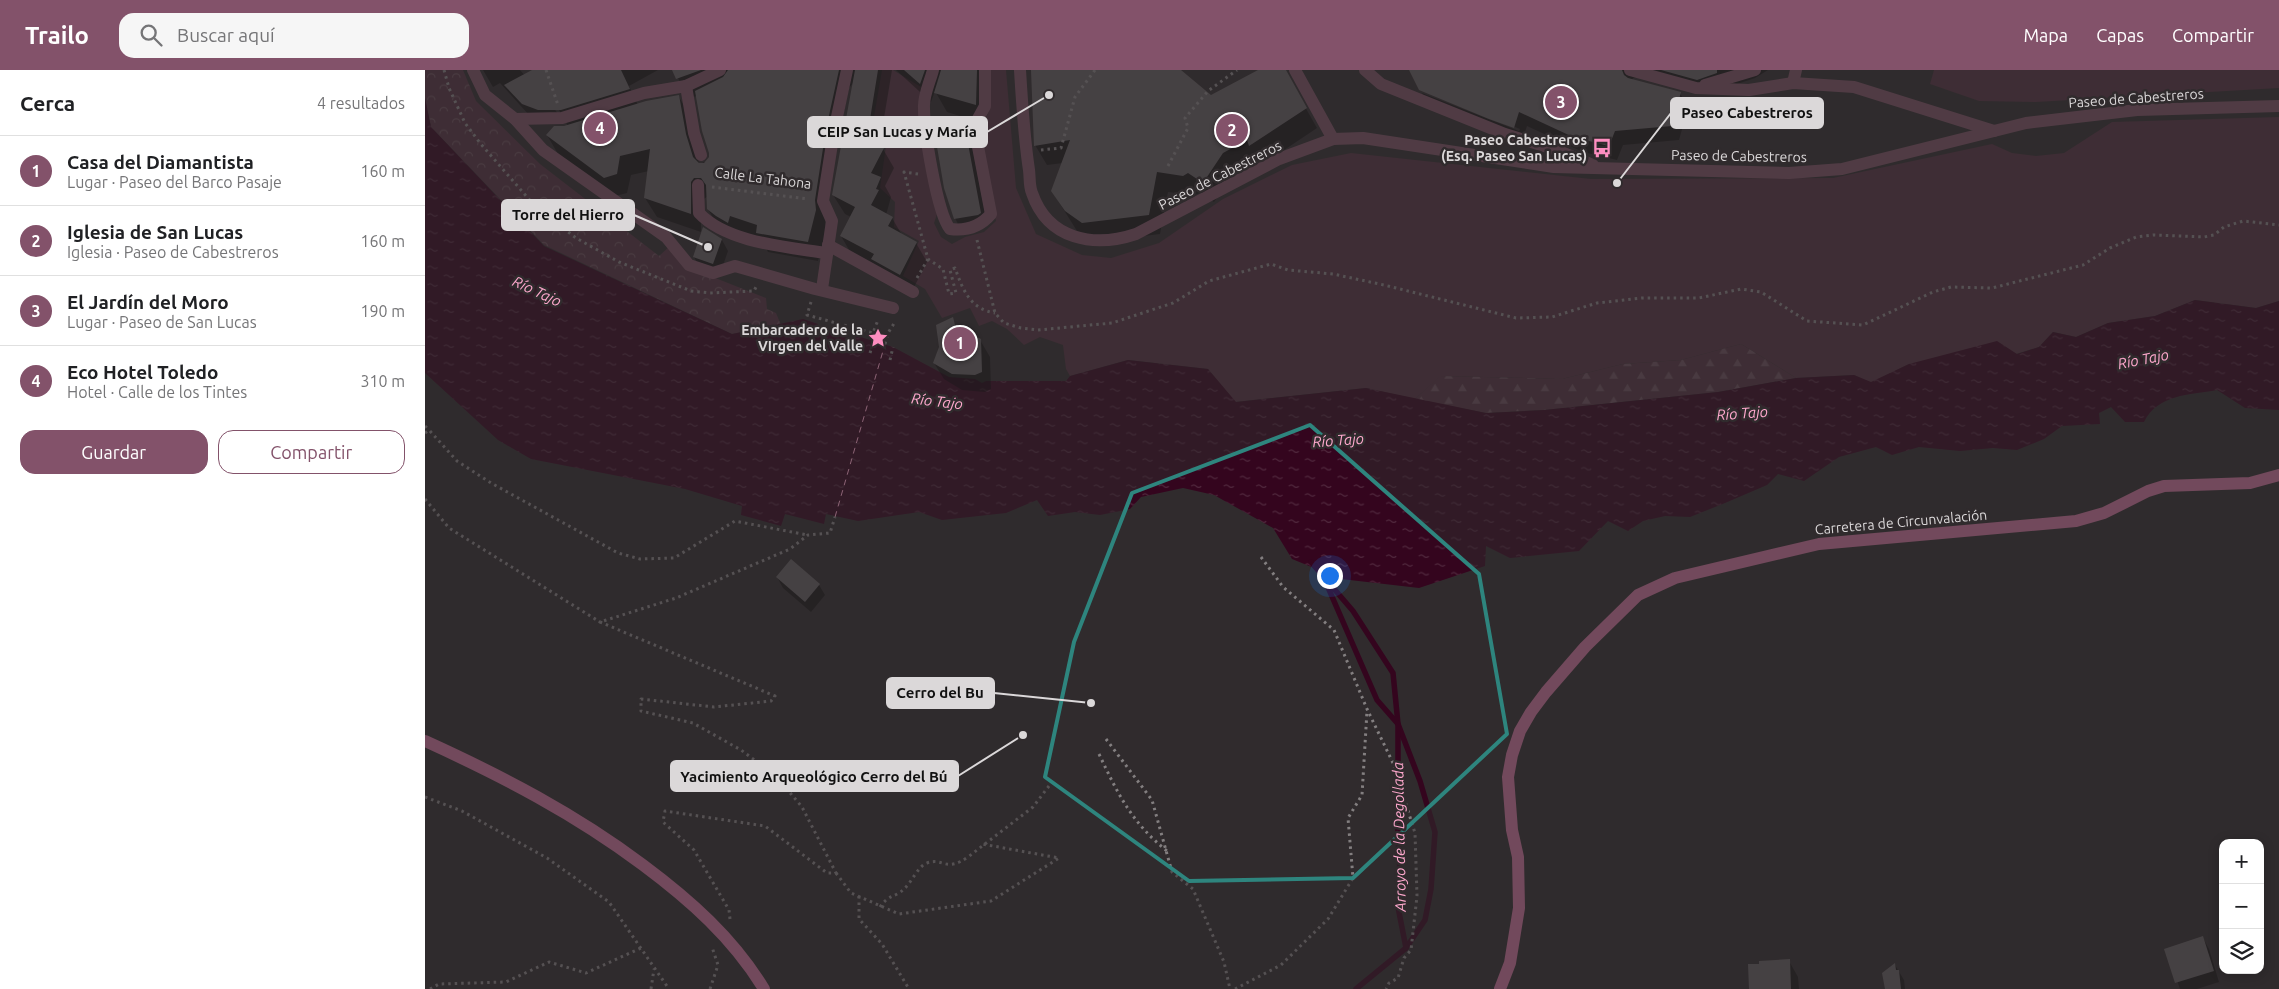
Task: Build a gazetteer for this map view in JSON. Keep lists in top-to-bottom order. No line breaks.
{"streets":{"main road":["Carretera de Circunvalación"],"street":["Paseo de Cabestreros","Calle La Tahona"]},"water":["Río Tajo","Arroyo de la Degollada"],"places":{"other":["CEIP San Lucas y María","Paseo Cabestreros","Torre del Hierro","Cerro del Bu","Yacimiento Arqueológico Cerro del Bú"],"bus stop":["Paseo Cabestreros (Esq. Paseo San Lucas)"],"place":["Embarcadero de la VIrgen del Valle"]},"page":{"header":"Trailo","search":"Buscar aquí","nav":["Mapa","Capas","Compartir"],"heading":["Cerca","4 resultados"],"pins":["3","4","2","1"],"list":[{"mark":"1","name":"Casa del Diamantista","note":"Lugar · Paseo del Barco Pasaje","value":"160 m"},{"mark":"2","name":"Iglesia de San Lucas","note":"Iglesia · Paseo de Cabestreros","value":"160 m"},{"mark":"3","name":"El Jardín del Moro","note":"Lugar · Paseo de San Lucas","value":"190 m"},{"mark":"4","name":"Eco Hotel Toledo","note":"Hotel · Calle de los Tintes","value":"310 m"}],"buttons":["Guardar","Compartir"],"map_buttons":["+","−"]}}
